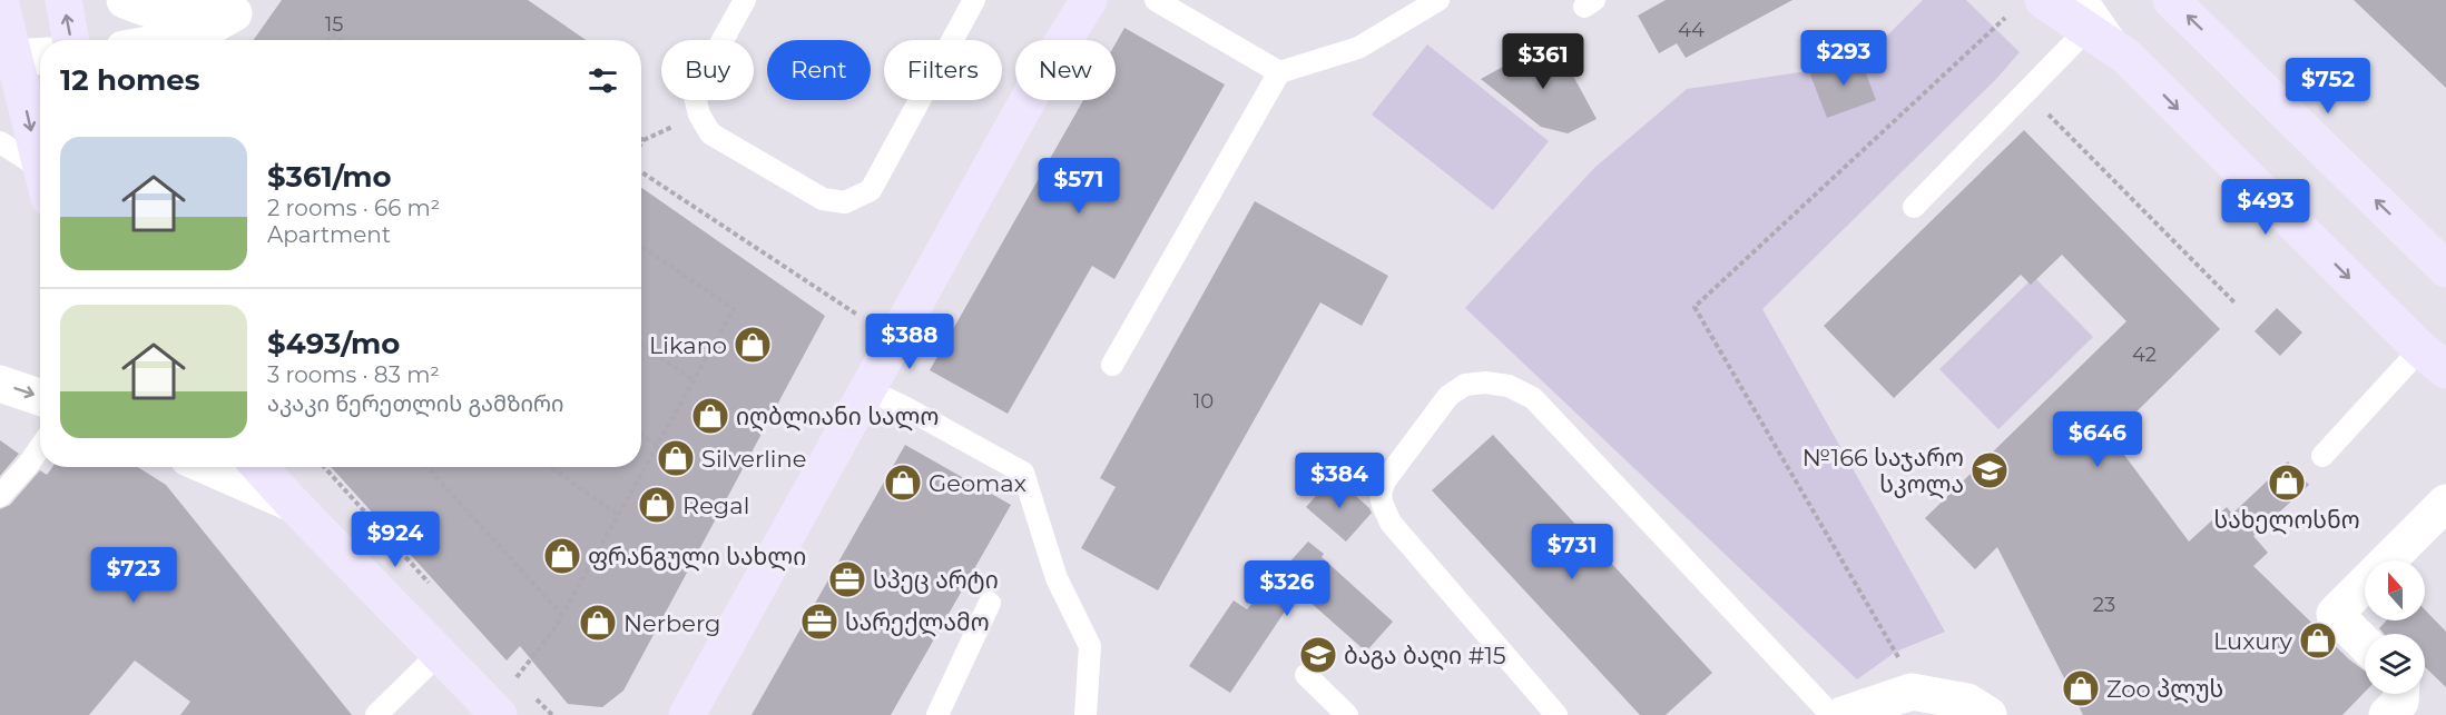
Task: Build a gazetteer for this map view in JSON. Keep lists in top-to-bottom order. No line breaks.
{"places":{"shop":["Likano","იღბლიანი სალო","Silverline","Geomax","სახელოსნო","Regal","ფრანგული სახლი","Nerberg","Luxury","Zoo პლუს"],"school or university":["№166 საჯარო სკოლა","ბაგა ბაღი #15"],"office":["სპეც არტი","სარექლამო"]},"house_numbers":["15","44","42","10","23"],"north":"top","page":{"price":["$293","$361","$752","$571","$493","$388","$646","$384","$924","$731","$723","$326"],"chip":["Buy","Rent","Filters","New"],"heading":"12 homes","list":[{"name":"$361/mo","note":"2 rooms · 66 m² · Apartment"},{"name":"$493/mo","note":"3 rooms · 83 m² · აკაკი წერეთლის გამზირი"}]}}
